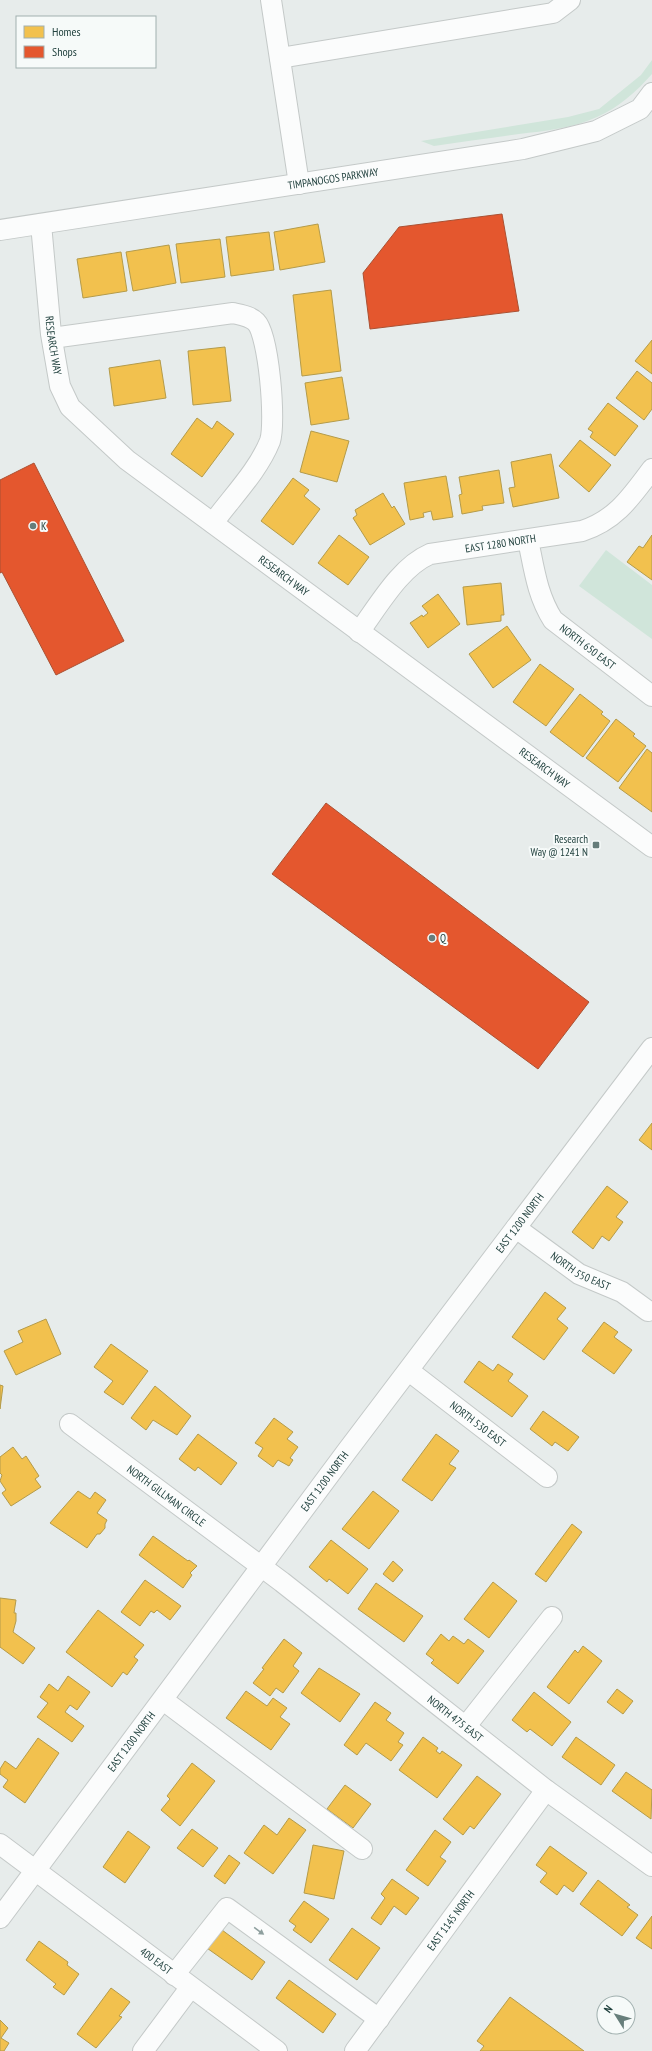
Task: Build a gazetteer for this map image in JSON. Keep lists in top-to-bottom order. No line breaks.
{"streets":{"street":["TIMPANOGOS PARKWAY","RESEARCH WAY","EAST 1280 NORTH","NORTH 650 EAST","EAST 1200 NORTH","NORTH 550 EAST","NORTH 530 EAST","NORTH GILLMAN CIRCLE","NORTH 475 EAST","EAST 1145 NORTH","400 EAST"]},"crossings":[["TIMPANOGOS PARKWAY","RESEARCH WAY"],["RESEARCH WAY","EAST 1280 NORTH"],["EAST 1280 NORTH","NORTH 650 EAST"],["EAST 1200 NORTH","NORTH 550 EAST"],["EAST 1200 NORTH","NORTH 530 EAST"],["EAST 1200 NORTH","NORTH GILLMAN CIRCLE"],["EAST 1200 NORTH","NORTH 475 EAST"],["EAST 1200 NORTH","400 EAST"],["NORTH GILLMAN CIRCLE","NORTH 475 EAST"],["NORTH 475 EAST","EAST 1145 NORTH"]],"places":{"other":["K","Q"],"transit":["Research Way @ 1241 N"]},"legend":["Homes","Shops"],"north":"top left"}
